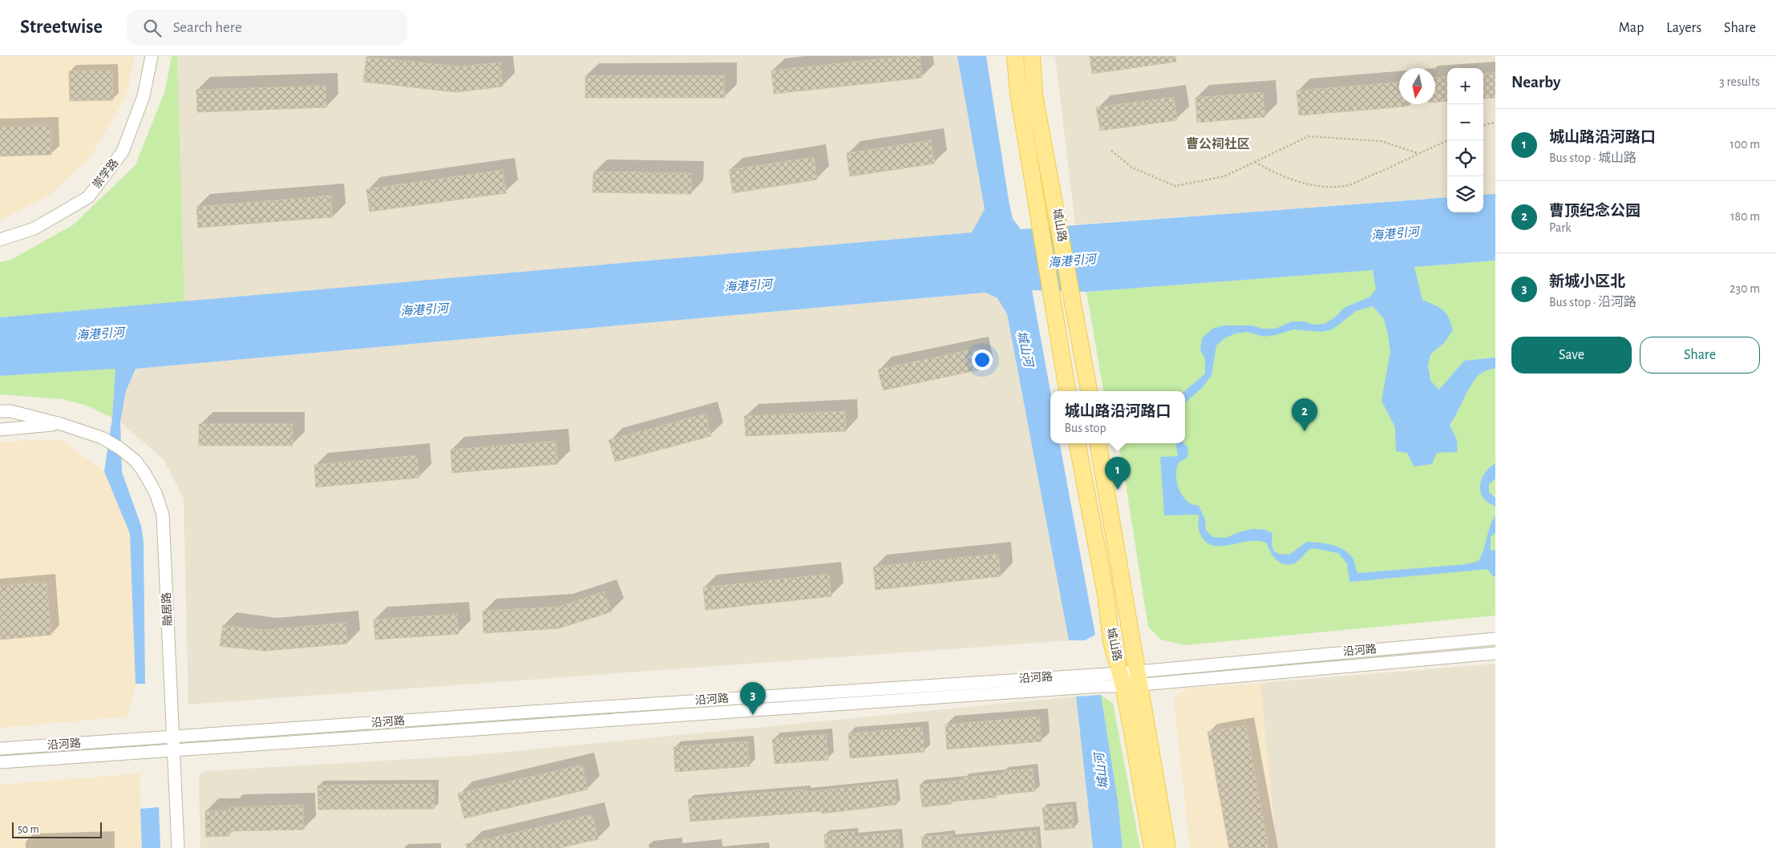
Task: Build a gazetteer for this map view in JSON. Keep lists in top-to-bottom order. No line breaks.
{"streets":{"main road":["城山路"],"street":["崇学路","融居路","沿河路"]},"crossings":[["城山路","沿河路"],["融居路","沿河路"]],"districts":["曹公祠社区"],"water":["海港引河","城山河"],"scale_bar":"50 m","north":"bottom","page":{"header":"Streetwise","search":"Search here","nav":["Map","Layers","Share"],"heading":["Nearby","3 results"],"map_buttons":["+","−"],"list":[{"mark":"1","name":"城山路沿河路口","note":"Bus stop · 城山路","value":"100 m"},{"mark":"2","name":"曹顶纪念公园","note":"Park","value":"180 m"},{"mark":"3","name":"新城小区北","note":"Bus stop · 沿河路","value":"230 m"}],"buttons":["Save","Share"],"popup":["城山路沿河路口","Bus stop"],"pins":["2","1","3"],"scale":"50 m"}}
